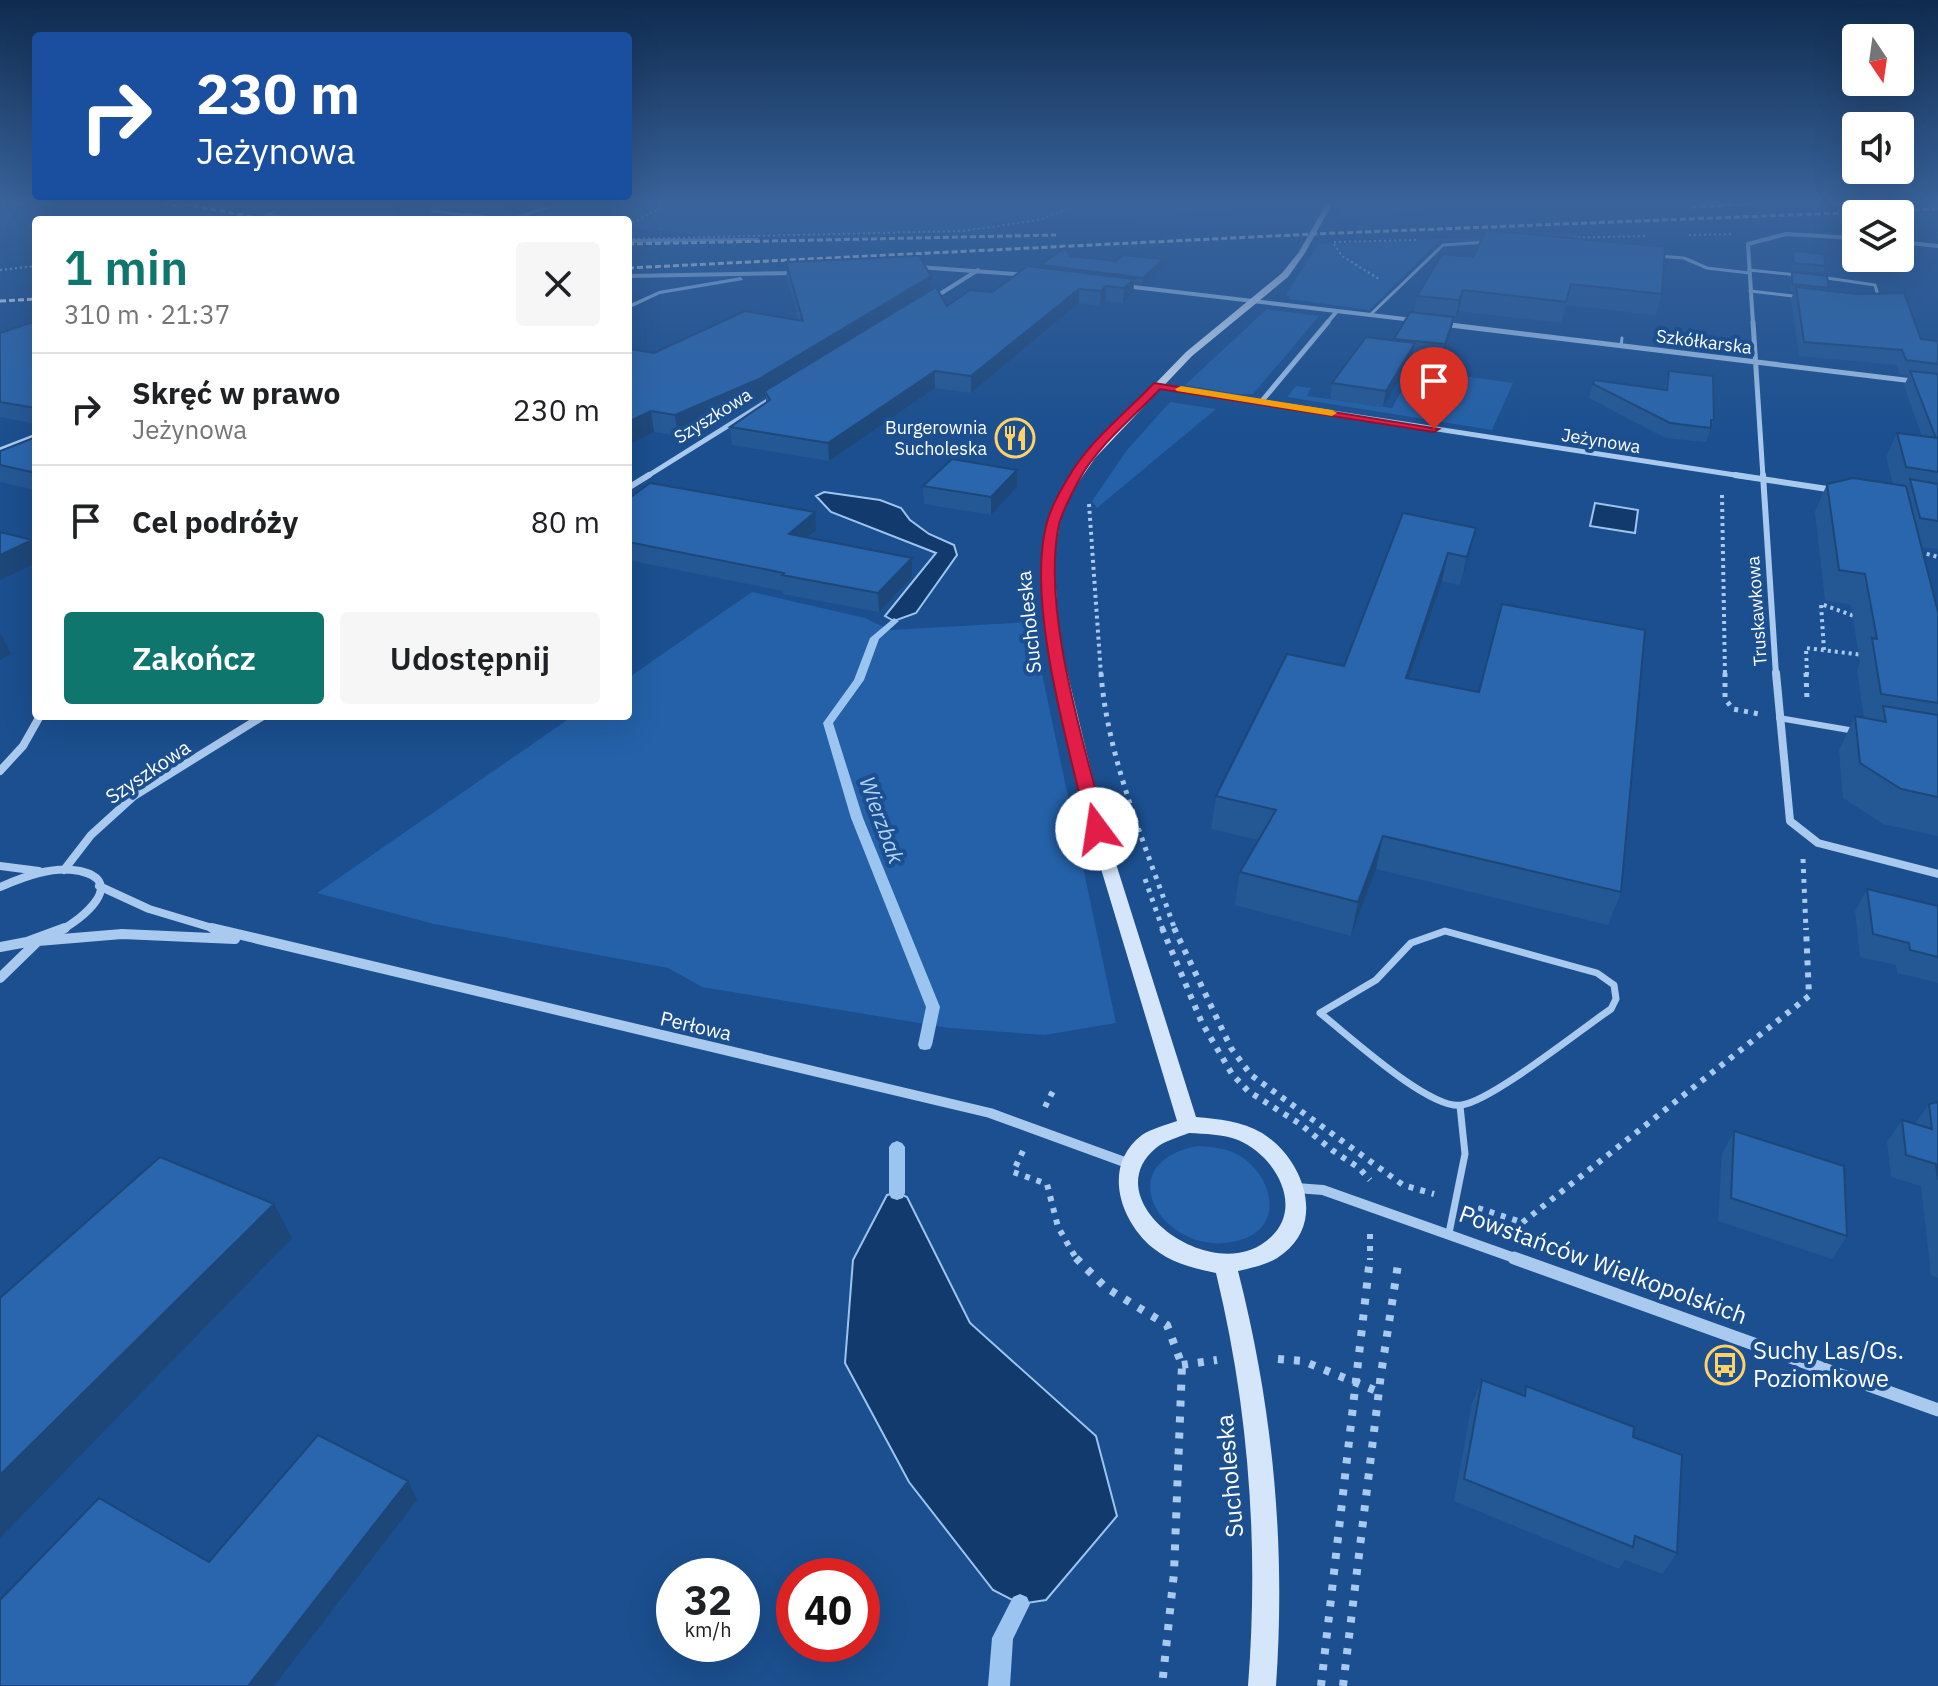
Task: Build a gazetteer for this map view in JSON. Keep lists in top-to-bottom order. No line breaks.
{"streets":{"street":["Szkółkarska","Szyszkowa","Jeżynowa","Truskawkowa","Sucholeska","Perłowa","Powstańców Wielkopolskich"]},"crossings":[["Szkółkarska","Truskawkowa"],["Szyszkowa","Perłowa"],["Jeżynowa","Truskawkowa"],["Jeżynowa","Sucholeska"],["Sucholeska","Perłowa"],["Sucholeska","Powstańców Wielkopolskich"],["Perłowa","Powstańców Wielkopolskich"]],"water":["Wierzbak"],"places":{"restaurant":["Burgerownia Sucholeska"],"bus stop":["Suchy Las/Os. Poziomkowe"]},"north":"bottom","page":{"turn":["230 m","Jeżynowa"],"heading":["1 min","310 m · 21:37"],"list":[{"name":"Skręć w prawo","note":"Jeżynowa","value":"230 m"},{"name":"Cel podróży","value":"80 m"}],"buttons":["Zakończ","Udostępnij"],"speed":"32 km/h","limit":"40"}}
